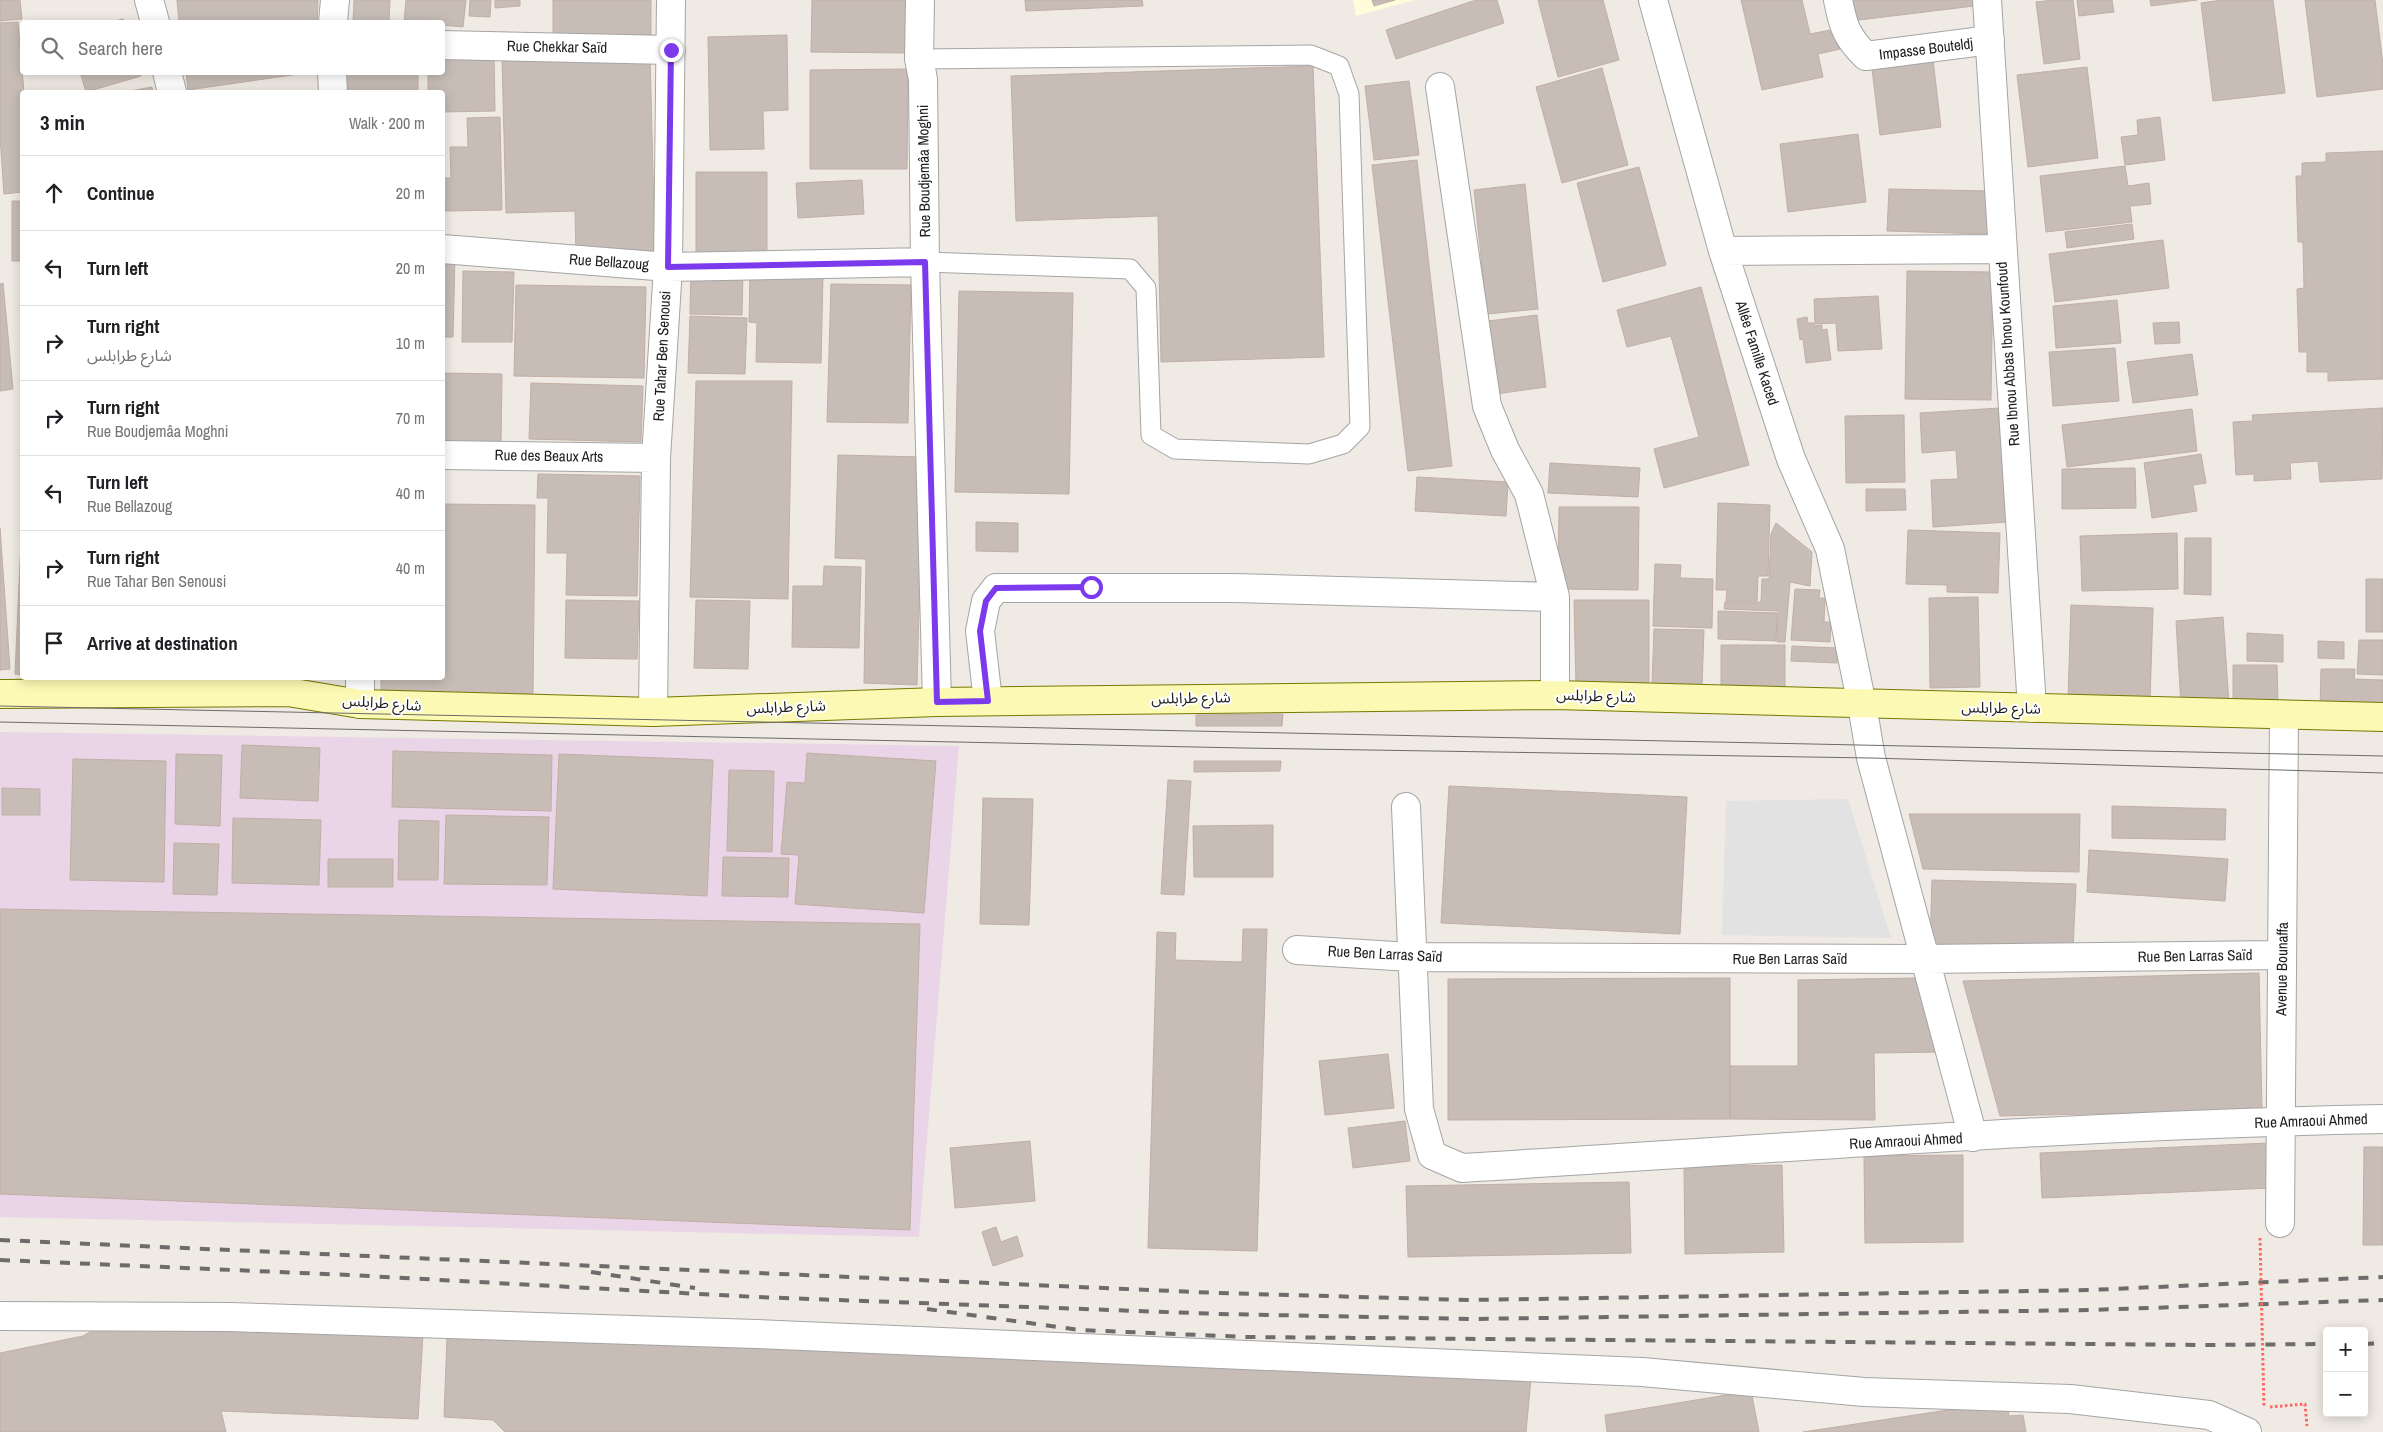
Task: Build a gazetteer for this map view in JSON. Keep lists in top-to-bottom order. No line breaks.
{"streets":{"main road":["شارع طرابلس"],"street":["Rue Chekkar Saïd","Impasse Bouteldj","Rue Boudjemâa Moghni","Rue Bellazoug","Allée Famille Kaced","Rue Ibnou Abbas Ibnou Kounfoud","Rue Tahar Ben Senousi","Rue des Beaux Arts","Rue Ben Larras Saïd","Avenue Bounaffa","Rue Amraoui Ahmed"]},"crossings":[["Rue Chekkar Saïd","Rue Tahar Ben Senousi"],["Impasse Bouteldj","Rue Ibnou Abbas Ibnou Kounfoud"],["Rue Boudjemâa Moghni","Rue Bellazoug"],["Rue Boudjemâa Moghni","شارع طرابلس"],["Rue Bellazoug","Rue Tahar Ben Senousi"],["Allée Famille Kaced","شارع طرابلس"],["Allée Famille Kaced","Rue Ben Larras Saïd"],["Allée Famille Kaced","Rue Amraoui Ahmed"],["Rue Ibnou Abbas Ibnou Kounfoud","شارع طرابلس"],["Rue Tahar Ben Senousi","Rue des Beaux Arts"],["Rue Tahar Ben Senousi","شارع طرابلس"],["شارع طرابلس","Avenue Bounaffa"],["Rue Ben Larras Saïd","Avenue Bounaffa"],["Rue Ben Larras Saïd","Rue Amraoui Ahmed"],["Avenue Bounaffa","Rue Amraoui Ahmed"]],"page":{"search":"Search here","heading":["3 min","Walk · 200 m"],"list":[["Continue","20 m"],["Turn left","20 m"],["Turn right","شارع طرابلس","10 m"],["Turn right","Rue Boudjemâa Moghni","70 m"],["Turn left","Rue Bellazoug","40 m"],["Turn right","Rue Tahar Ben Senousi","40 m"],"Arrive at destination"],"map_buttons":["+","−"]}}
